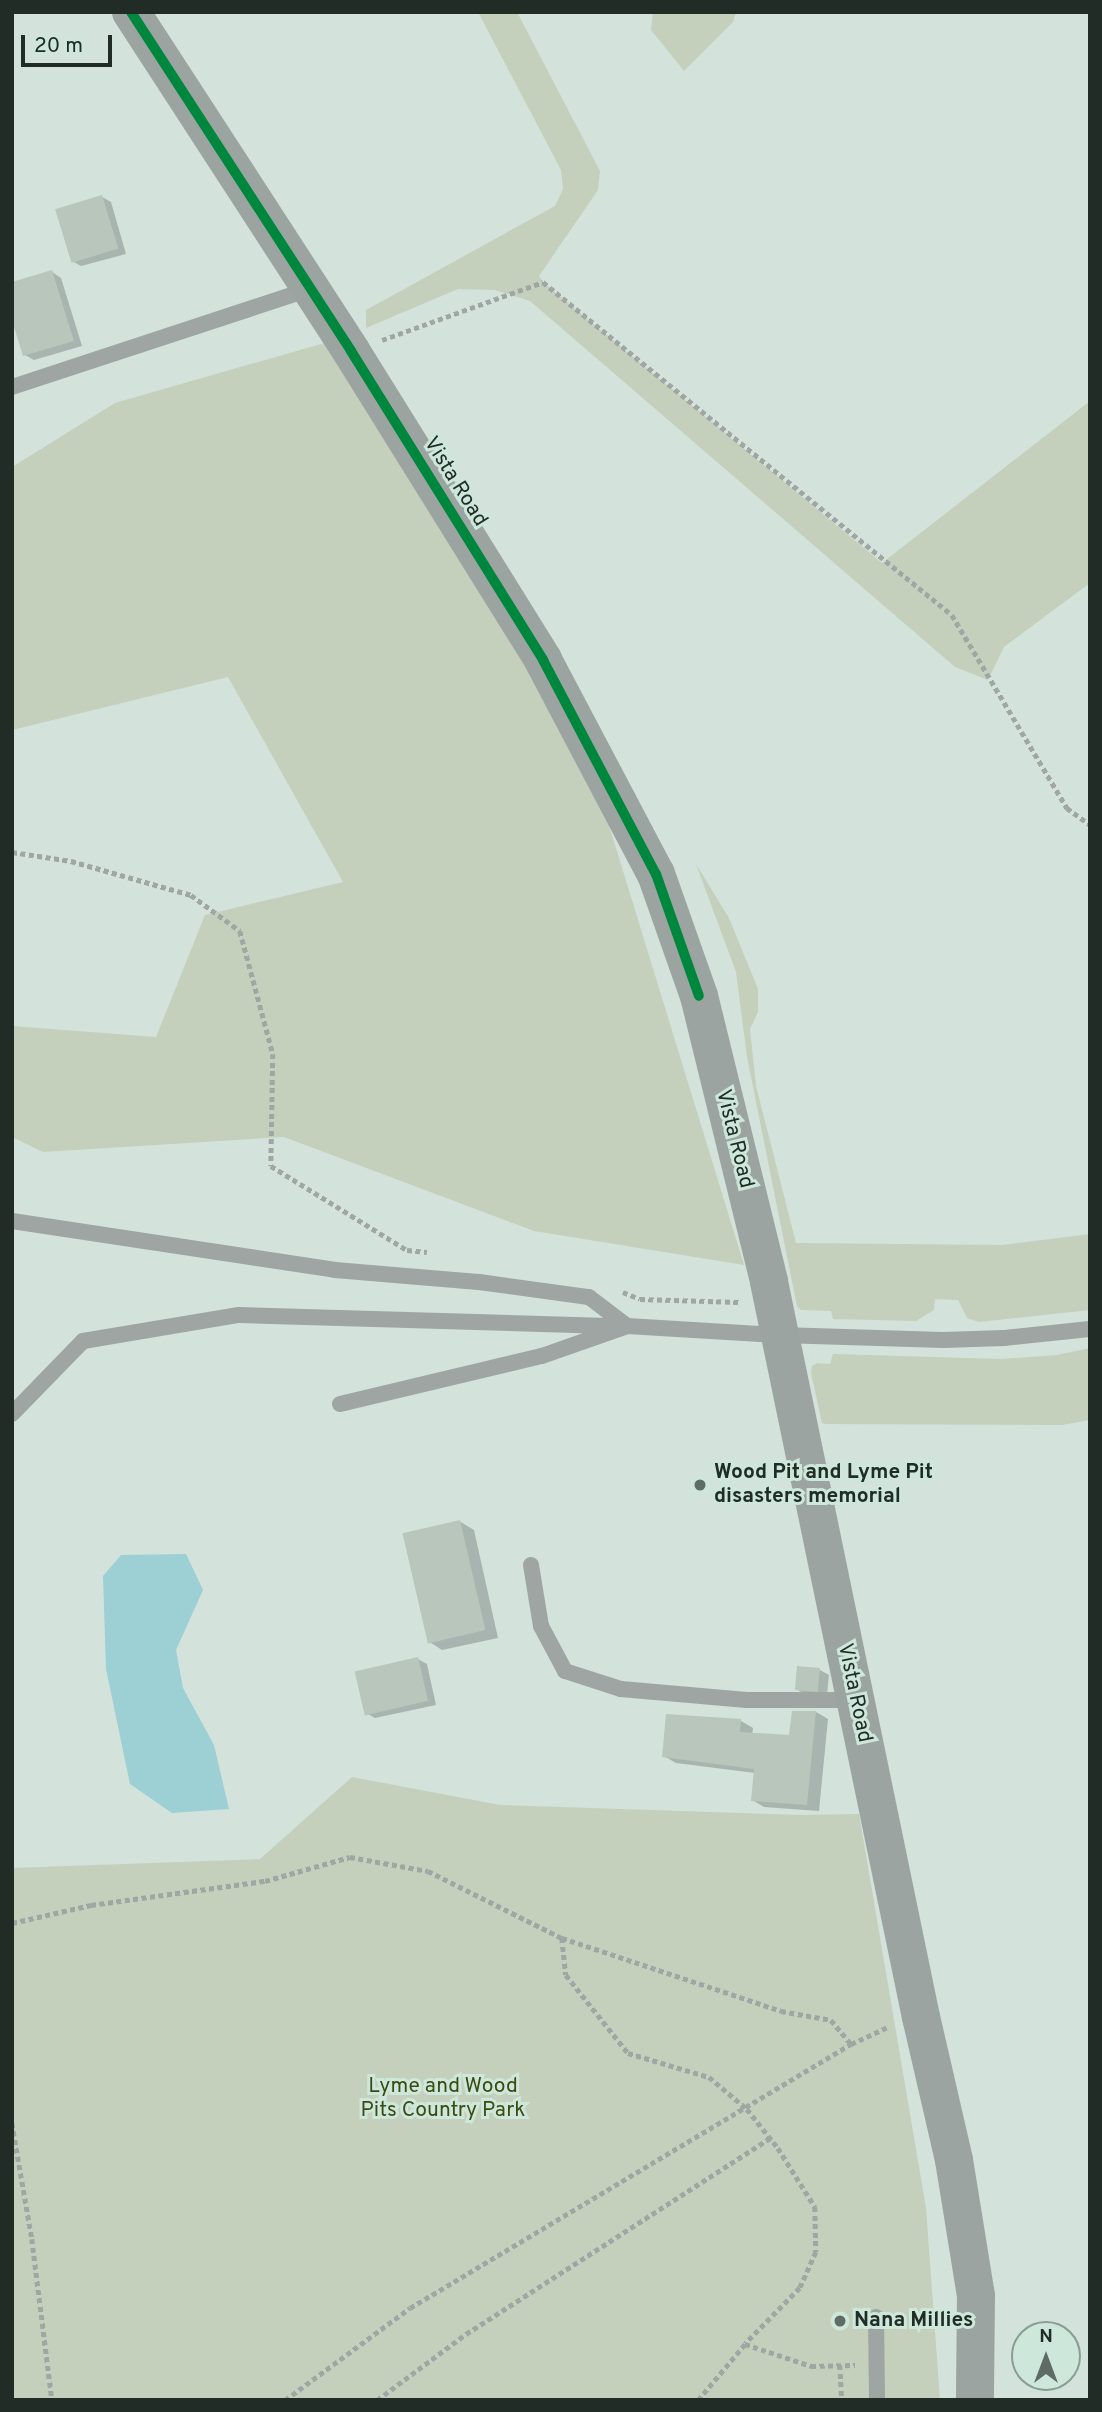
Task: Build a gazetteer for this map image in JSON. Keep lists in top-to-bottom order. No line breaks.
{"streets":{"main road":["Vista Road"]},"parks":["Lyme and Wood Pits Country Park"],"places":["Wood Pit and Lyme Pit disasters memorial","Nana Millies"],"scale_bar":"20 m","north":"top"}
